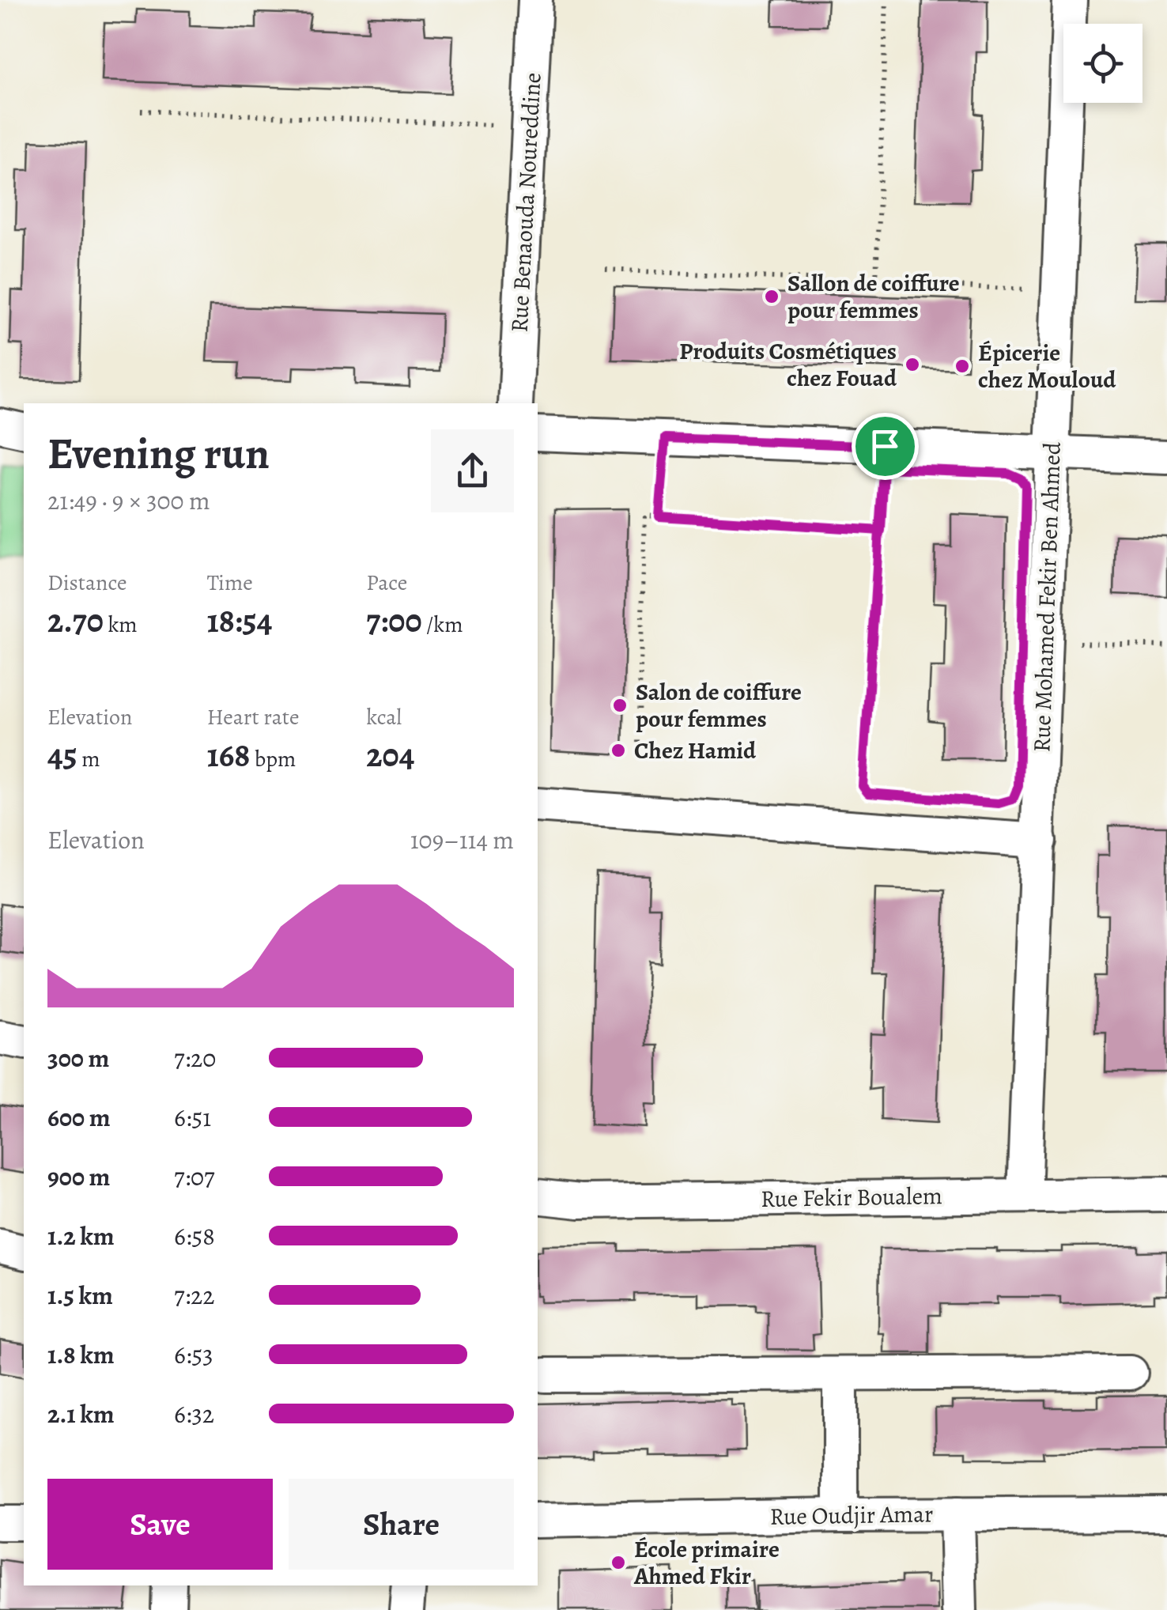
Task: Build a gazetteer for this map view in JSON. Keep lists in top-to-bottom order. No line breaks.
{"streets":{"street":["Rue Benaouda Noureddine","Rue Mohamed Fekir Ben Ahmed","Rue Fekir Boualem","Rue Oudjir Amar"]},"crossings":[["Rue Mohamed Fekir Ben Ahmed","Rue Fekir Boualem"]],"places":["Sallon de coiffure pour femmes","Produits Cosmétiques chez Fouad","Épicerie chez Mouloud","Salon de coiffure pour femmes","Chez Hamid","École primaire Ahmed Fkir"],"page":{"heading":["Evening run","21:49 · 9 × 300 m"],"stats":[["Distance","2.70 km"],["Time","18:54"],["Pace","7:00 /km"],["Elevation","45 m"],["Heart rate","168 bpm"],["kcal","204"]],"chart":["Elevation","109–114 m"],"list":[{"name":"300 m","note":"7:20"},{"name":"600 m","note":"6:51"},{"name":"900 m","note":"7:07"},{"name":"1.2 km","note":"6:58"},{"name":"1.5 km","note":"7:22"},{"name":"1.8 km","note":"6:53"},{"name":"2.1 km","note":"6:32"}],"buttons":["Save","Share"]}}
